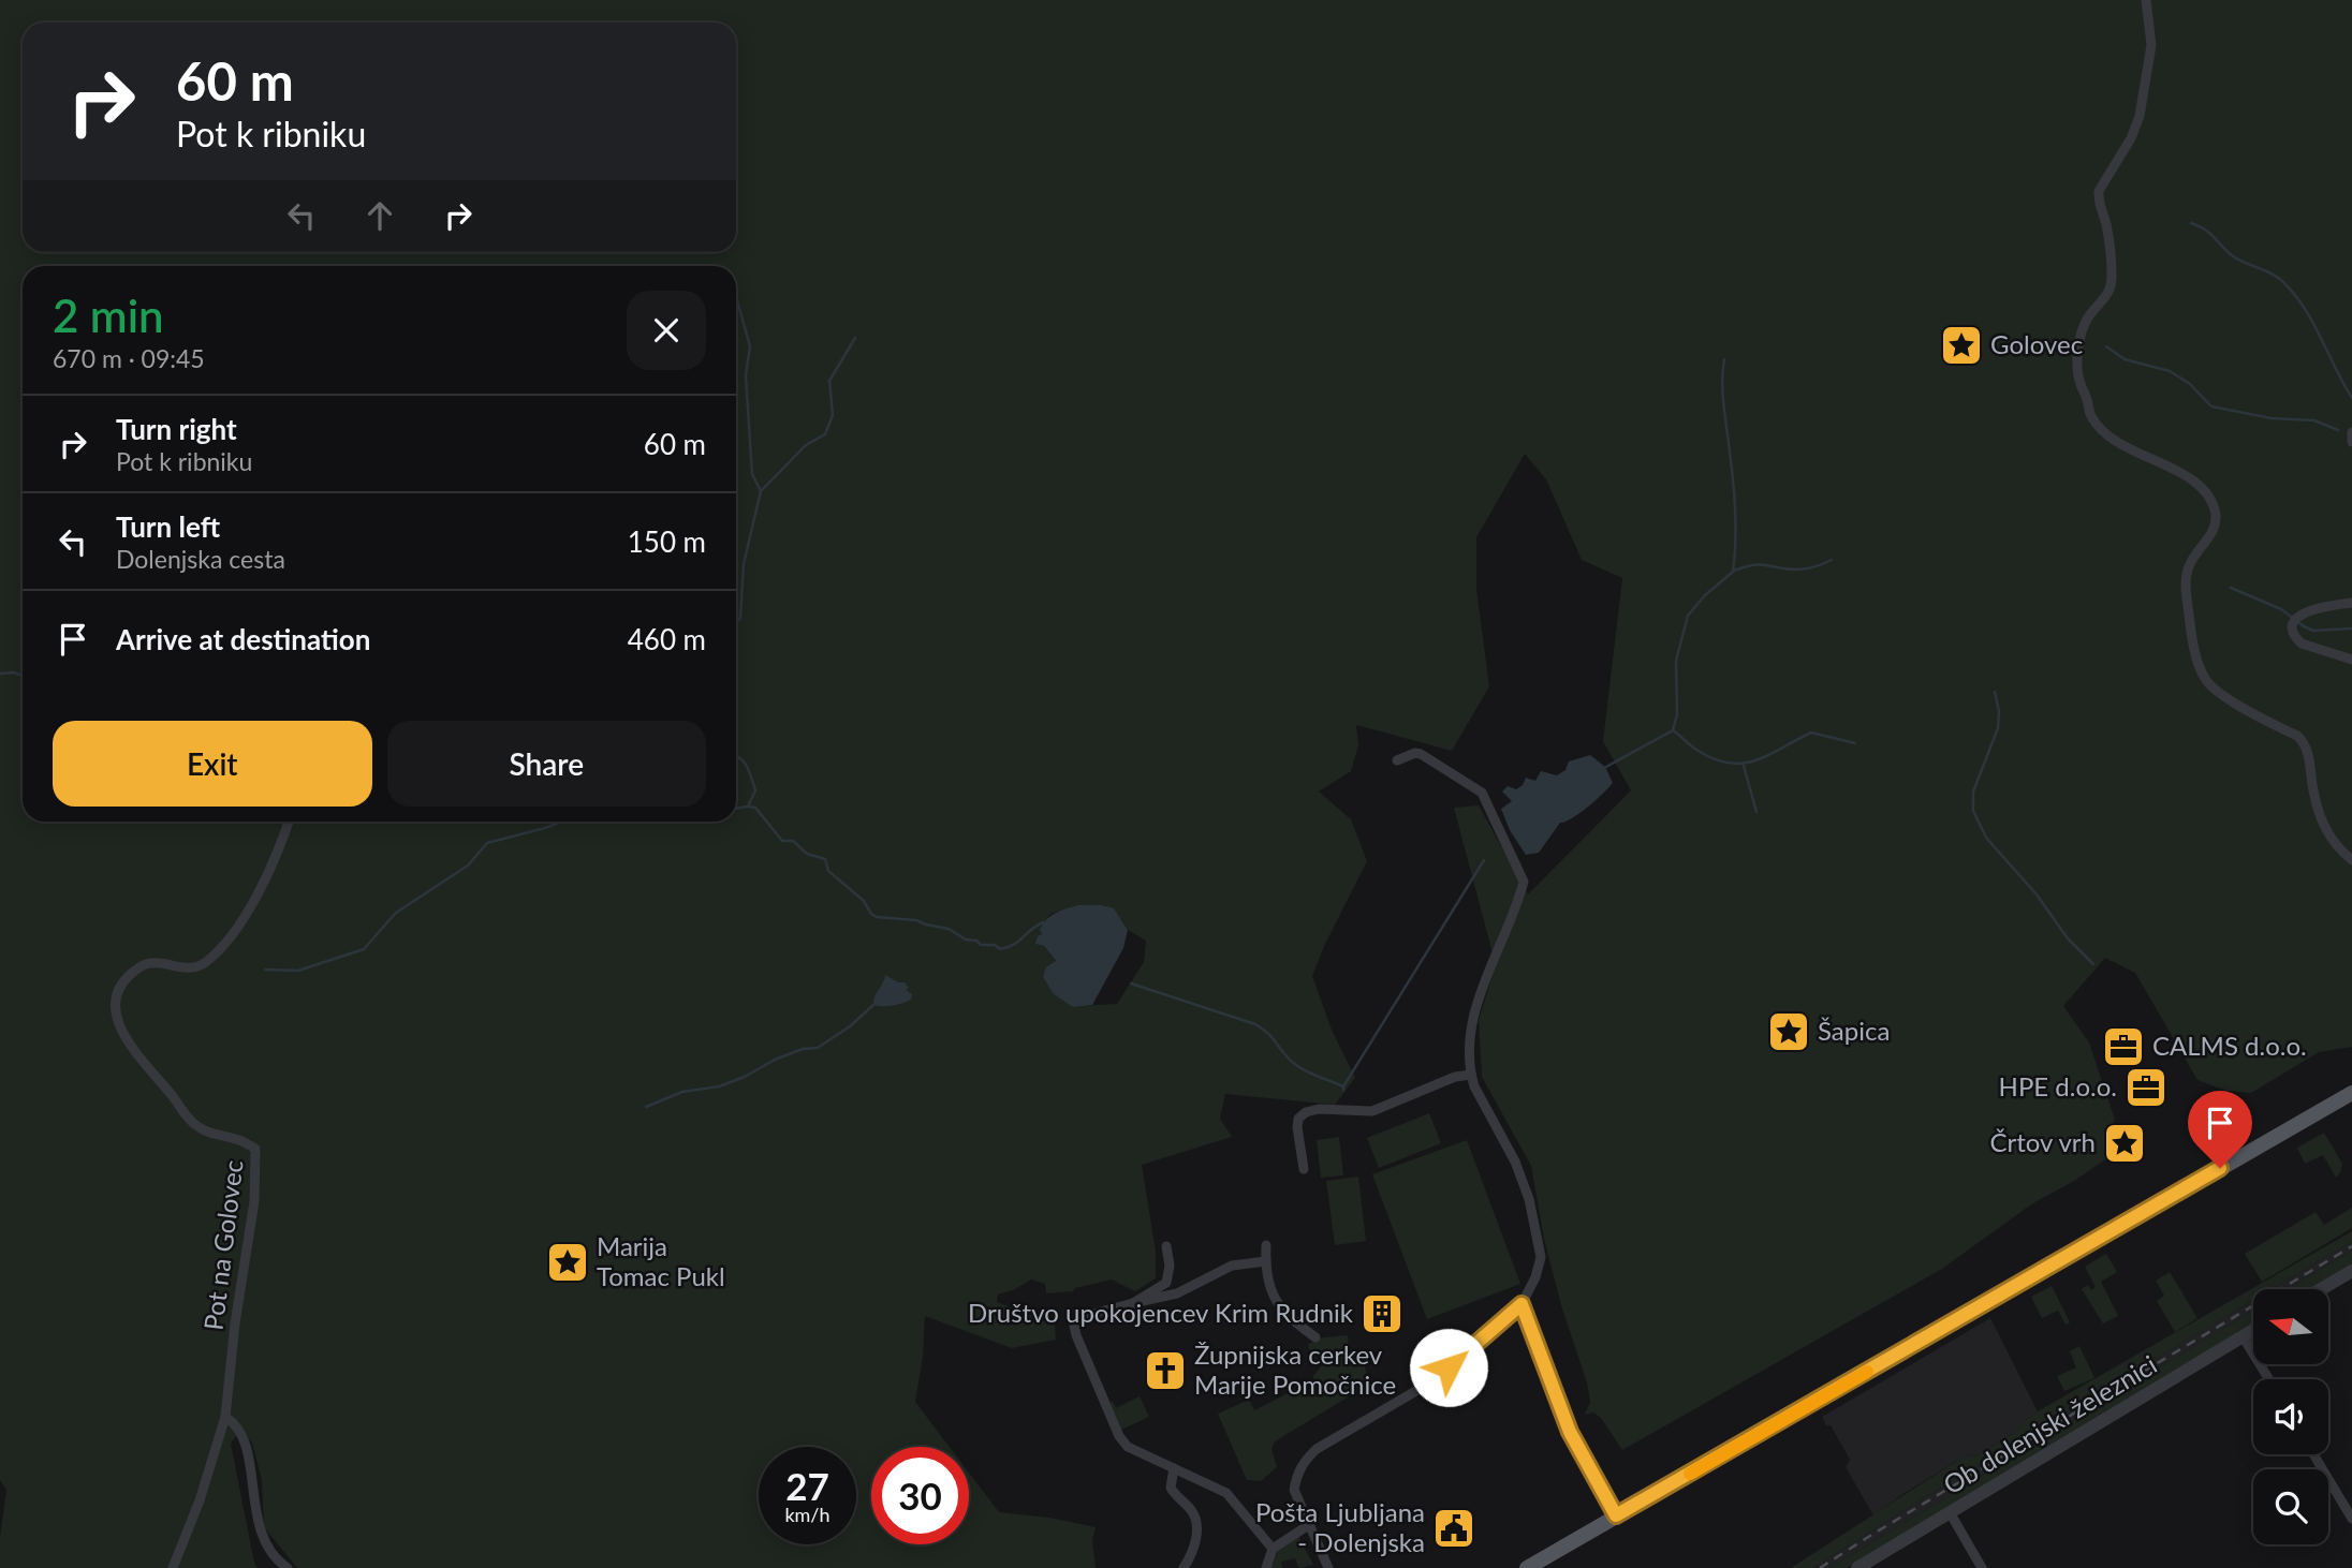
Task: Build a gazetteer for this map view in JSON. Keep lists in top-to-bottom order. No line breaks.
{"streets":{"street":["Pot na Golovec","Ob dolenjski železnici"]},"places":{"place":["Golovec","Šapica","Črtov vrh","Marija Tomac Pukl"],"office":["CALMS d.o.o.","HPE d.o.o."],"building":["Društvo upokojencev Krim Rudnik"],"church":["Župnijska cerkev Marije Pomočnice"],"public building":["Pošta Ljubljana - Dolenjska"]},"north":"left","page":{"turn":["60 m","Pot k ribniku"],"heading":["2 min","670 m · 09:45"],"list":[{"name":"Turn right","note":"Pot k ribniku","value":"60 m"},{"name":"Turn left","note":"Dolenjska cesta","value":"150 m"},{"name":"Arrive at destination","value":"460 m"}],"buttons":["Exit","Share"],"speed":"27 km/h","limit":"30"}}
